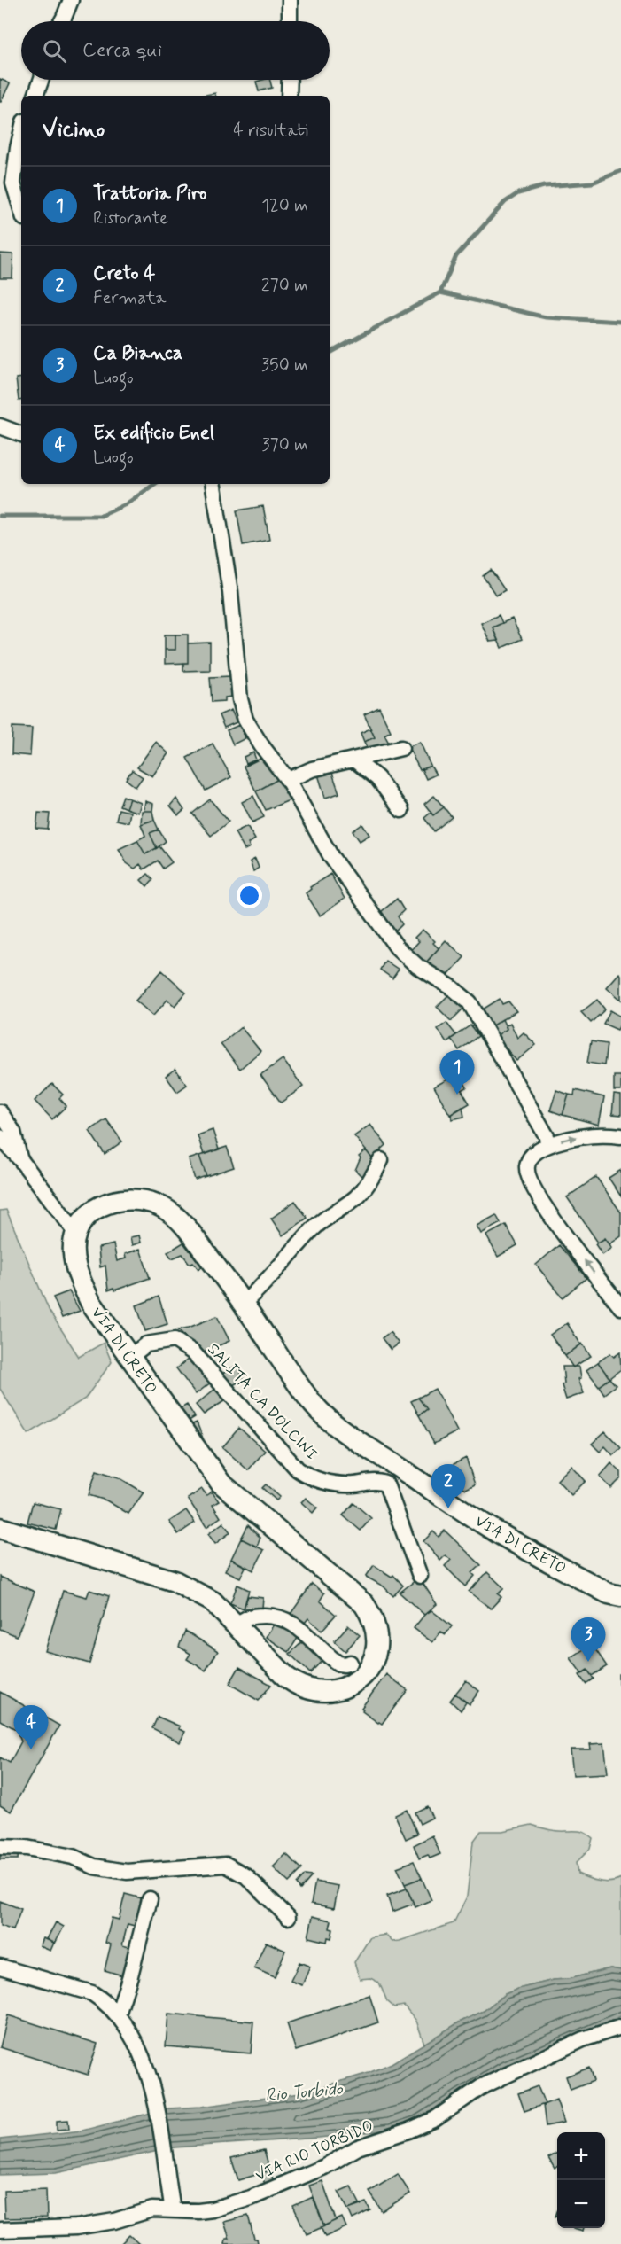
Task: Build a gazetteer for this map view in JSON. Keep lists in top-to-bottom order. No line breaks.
{"streets":{"main road":["VIA DI CRETO"],"street":["SALITA CA DOLCINI","VIA RIO TORBIDO"]},"crossings":[["VIA DI CRETO","SALITA CA DOLCINI"]],"water":["Rio Torbido"],"page":{"search":"Cerca qui","heading":["Vicino","4 risultati"],"list":[{"mark":"1","name":"Trattoria Piro","note":"Ristorante","value":"120 m"},{"mark":"2","name":"Creto 4","note":"Fermata","value":"270 m"},{"mark":"3","name":"Ca Bianca","note":"Luogo","value":"350 m"},{"mark":"4","name":"Ex edificio Enel","note":"Luogo","value":"370 m"}],"pins":["1","2","3","4"],"map_buttons":["+","−"]}}
